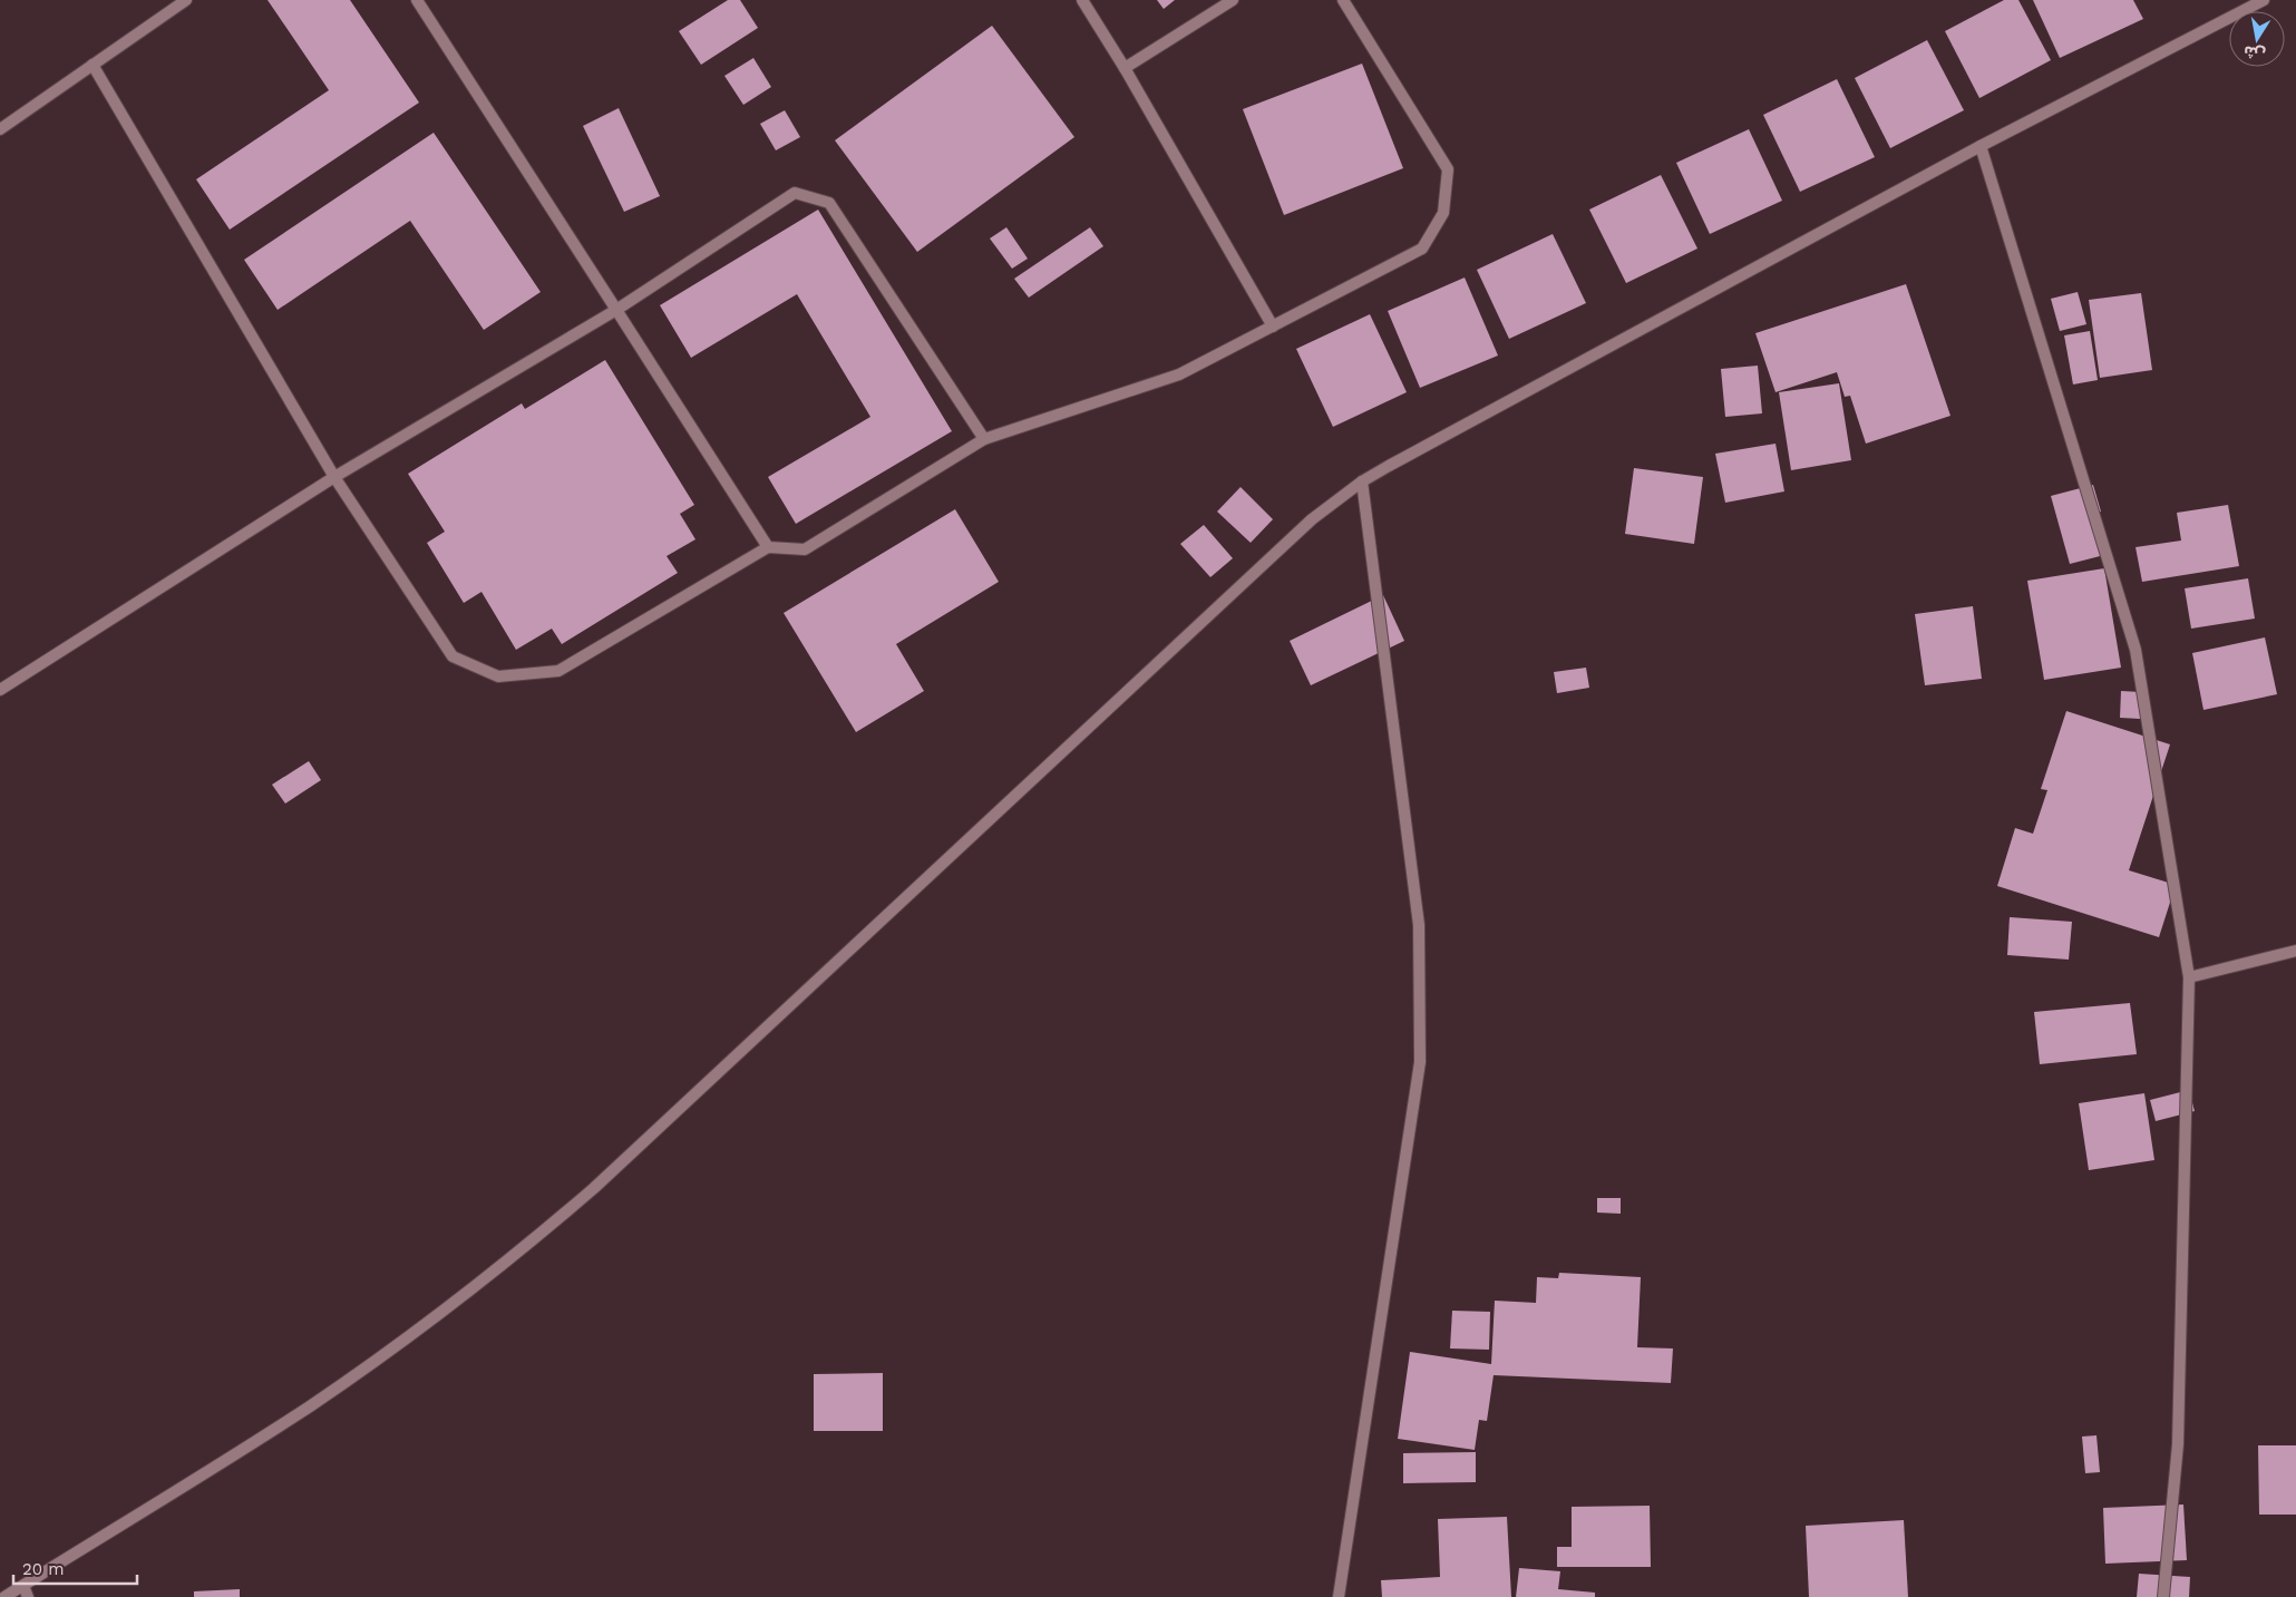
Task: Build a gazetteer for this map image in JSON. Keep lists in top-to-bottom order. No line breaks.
{"scale_bar":"20 m","north":"bottom"}
